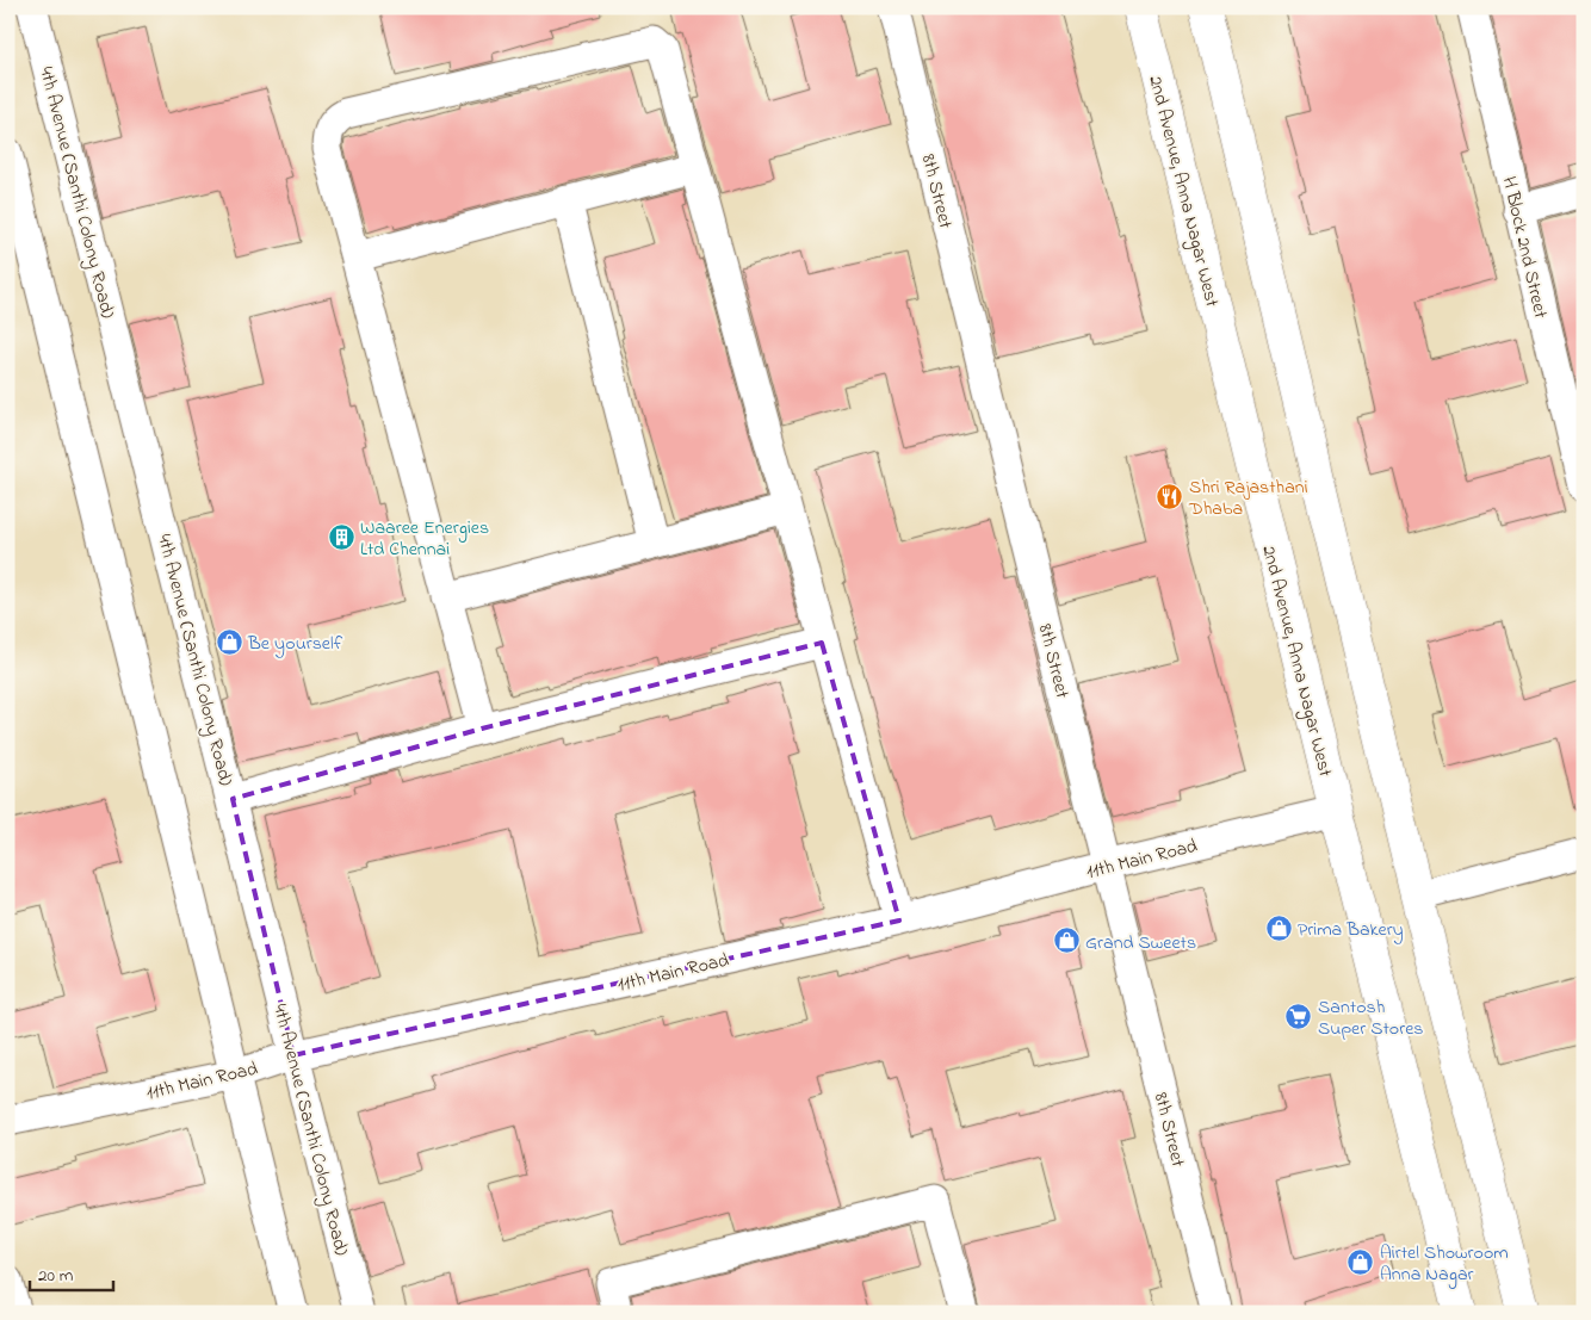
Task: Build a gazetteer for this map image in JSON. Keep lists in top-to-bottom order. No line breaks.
{"streets":{"main road":["2nd Avenue, Anna Nagar West"],"street":["8th Street","4th Avenue (Santhi Colony Road)","H Block 2nd Street","11th Main Road"]},"crossings":[["8th Street","11th Main Road"],["2nd Avenue, Anna Nagar West","11th Main Road"],["4th Avenue (Santhi Colony Road)","11th Main Road"]],"places":{"restaurant":["Shri Rajasthani Dhaba"],"building":["Waaree Energies Ltd Chennai"],"shop":["Be yourself","Prima Bakery","Grand Sweets","Airtel Showroom Anna Nagar"],"supermarket":["Santosh Super Stores"]},"scale_bar":"20 m"}
